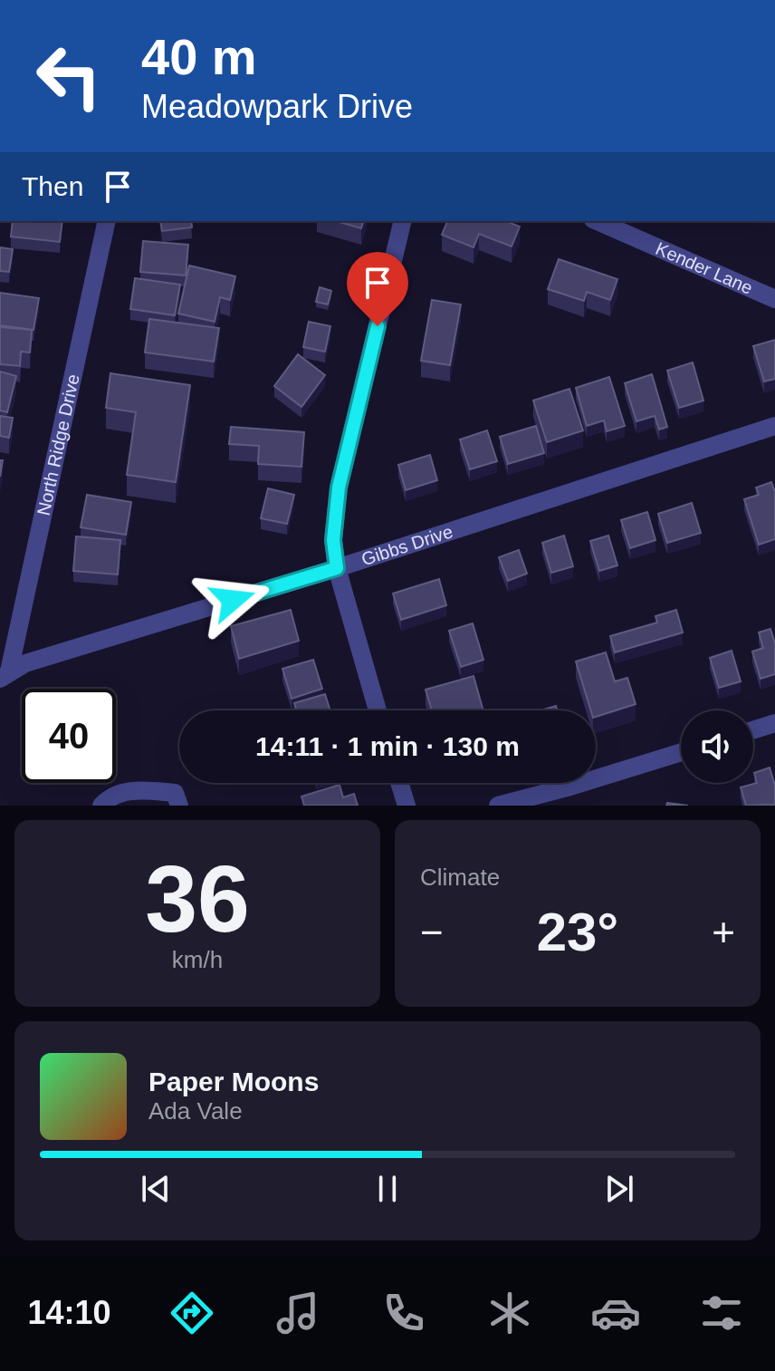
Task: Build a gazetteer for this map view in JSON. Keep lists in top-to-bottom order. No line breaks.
{"streets":{"street":["Kender Lane","North Ridge Drive","Gibbs Drive"]},"crossings":[["North Ridge Drive","Gibbs Drive"]],"page":{"turn":["40 m","Meadowpark Drive"],"then":"Then","limit":"40","trip":"14:11 · 1 min · 130 m","tile":[["36","km/h"],"Climate"],"heat":["−","23°","+"],"song":["Paper Moons","Ada Vale"],"tabs":"14:10"}}
